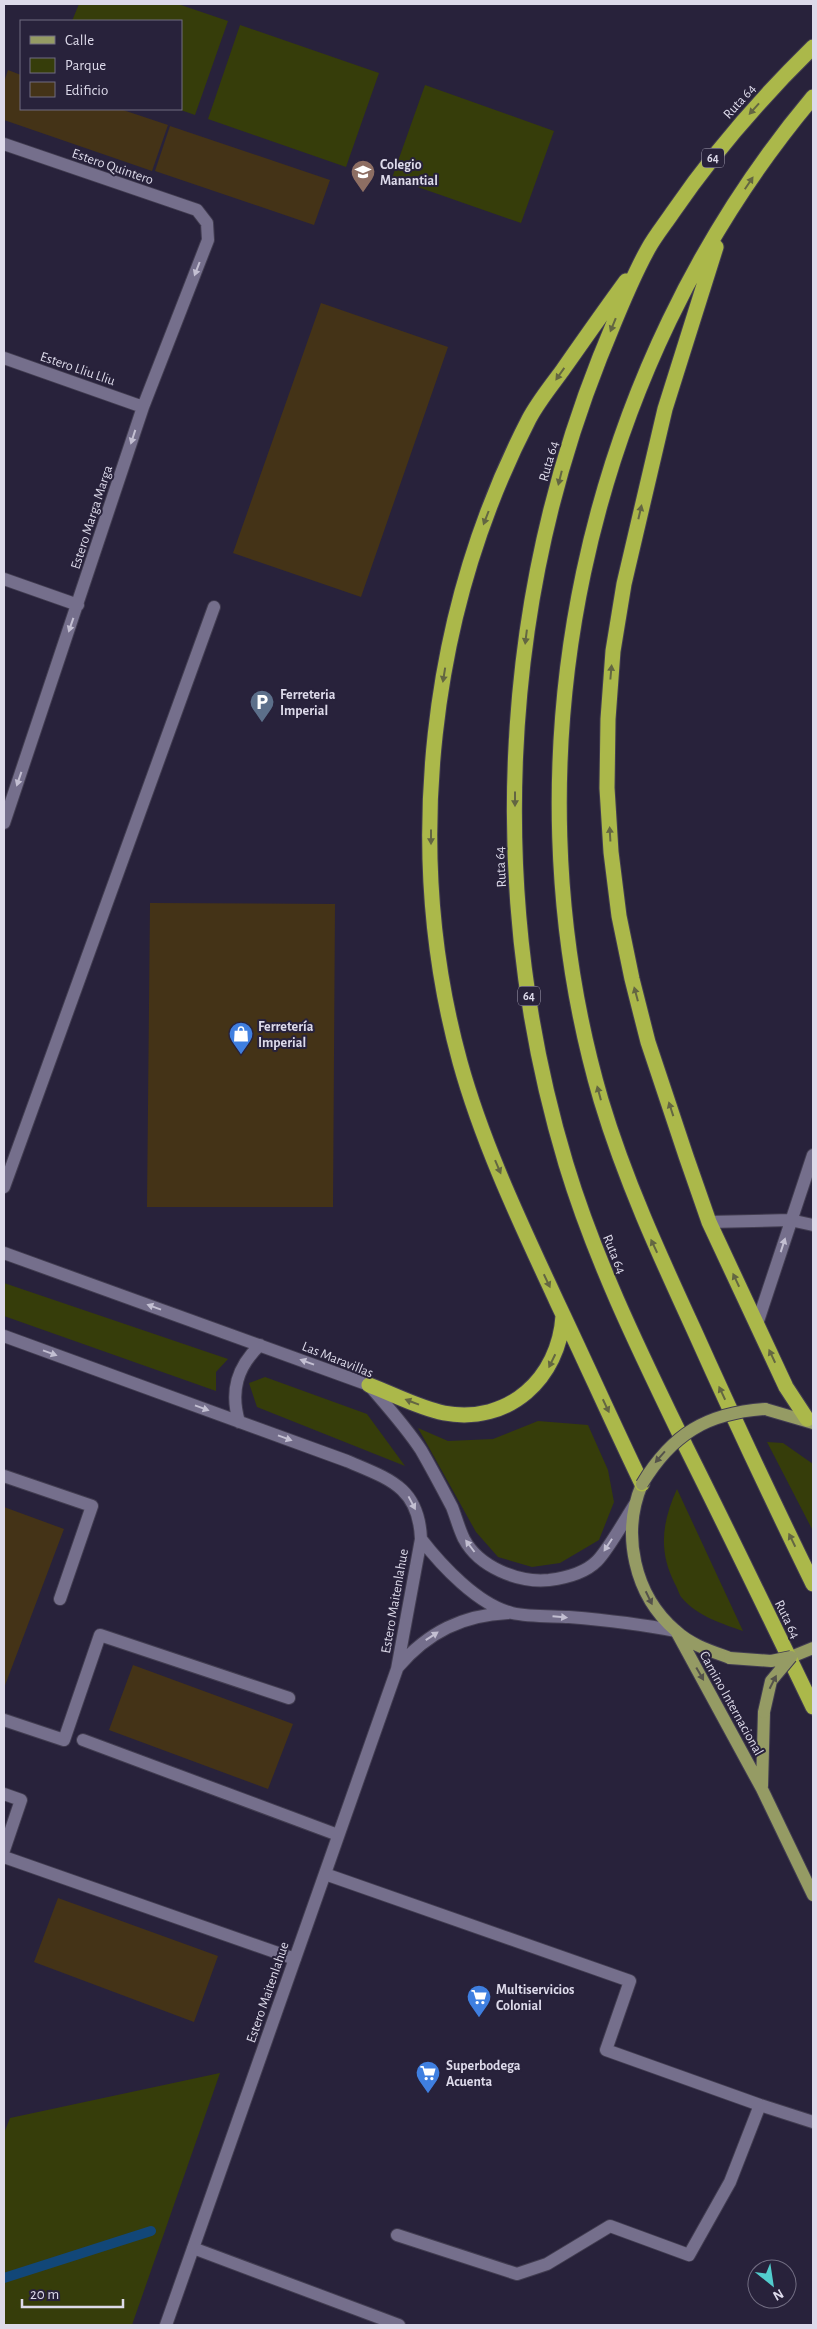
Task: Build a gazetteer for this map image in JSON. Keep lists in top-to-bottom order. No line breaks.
{"streets":{"highway":["Ruta 64","64"],"main road":["Camino Internacional"],"street":["Estero Quintero","Estero Lliu Lliu","Estero Marga Marga","Las Maravillas","Estero Maitenlahue"]},"crossings":[["Estero Quintero","Estero Marga Marga"],["Estero Lliu Lliu","Estero Marga Marga"]],"one_way":["Estero Marga Marga"],"places":{"school or university":["Colegio Manantial"],"parking":["Ferreteria Imperial"],"shop":["Ferretería Imperial"],"supermarket":["Multiservicios Colonial","Superbodega Acuenta"]},"legend":["Calle","Parque","Edificio"],"scale_bar":"20 m","north":"bottom right"}
